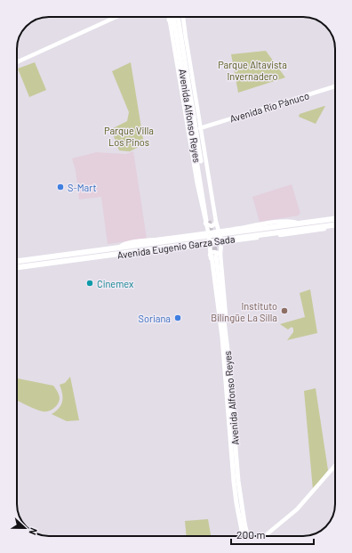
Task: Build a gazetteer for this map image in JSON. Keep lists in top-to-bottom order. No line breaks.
{"streets":{"highway":["Avenida Eugenio Garza Sada"],"main road":["Avenida Alfonso Reyes"],"street":["Avenida Río Pánuco"]},"parks":["Parque Altavista Invernadero","Parque Villa Los Pinos"],"places":["S-Mart","Cinemex","Instituto Bilingüe La Silla","Soriana"],"scale_bar":"200 m","north":"right"}
